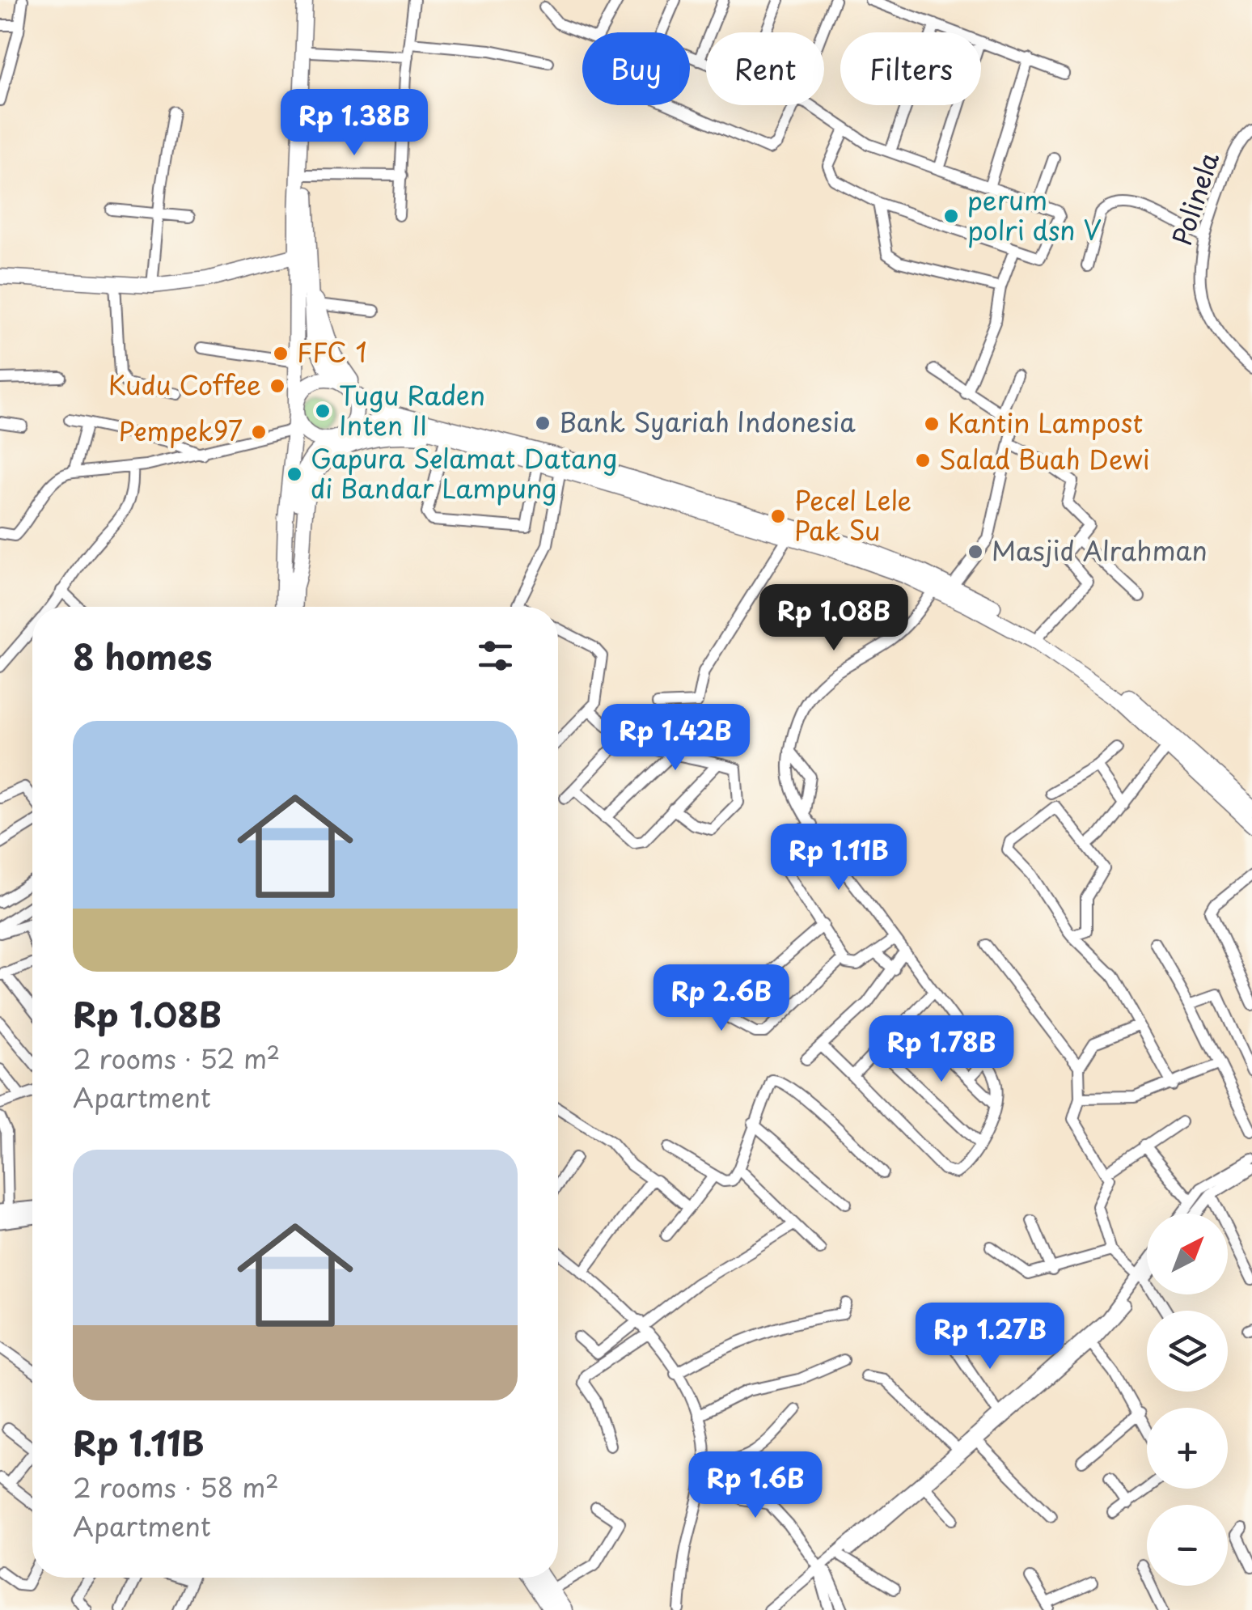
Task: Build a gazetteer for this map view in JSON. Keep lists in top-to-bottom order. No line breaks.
{"streets":{"street":["Polinela"]},"places":["perum polri dsn V","FFC 1","Kudu Coffee","Tugu Raden Inten II","Bank Syariah Indonesia","Kantin Lampost","Pempek97","Salad Buah Dewi","Gapura Selamat Datang di Bandar Lampung","Pecel Lele Pak Su","Masjid Alrahman"],"north":"top right","page":{"chip":["Buy","Rent","Filters"],"price":["Rp 1.38B","Rp 1.08B","Rp 1.42B","Rp 1.11B","Rp 2.6B","Rp 1.78B","Rp 1.27B","Rp 1.6B"],"heading":"8 homes","list":[{"name":"Rp 1.08B","note":"2 rooms · 52 m² · Apartment"},{"name":"Rp 1.11B","note":"2 rooms · 58 m² · Apartment"}],"map_buttons":["+","−"]}}
